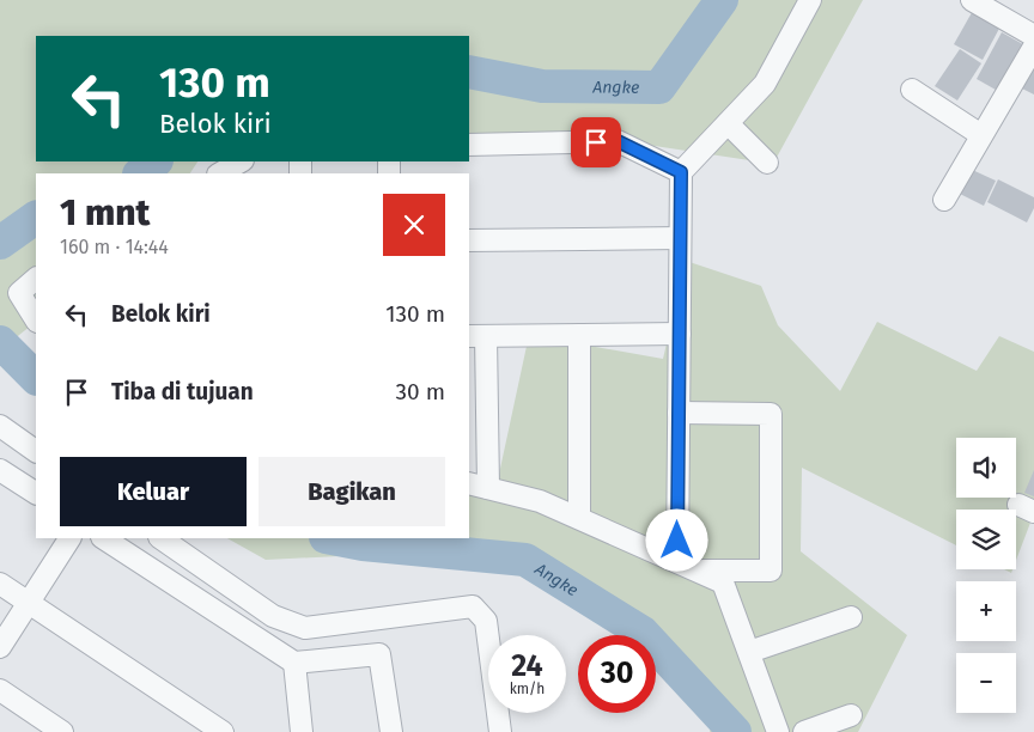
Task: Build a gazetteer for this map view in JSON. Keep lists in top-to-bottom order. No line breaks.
{"water":["Angke"],"page":{"turn":["130 m","Belok kiri"],"heading":["1 mnt","160 m · 14:44"],"list":[{"name":"Belok kiri","value":"130 m"},{"name":"Tiba di tujuan","value":"30 m"}],"map_buttons":["+","−"],"buttons":["Keluar","Bagikan"],"speed":"24 km/h","limit":"30"}}
